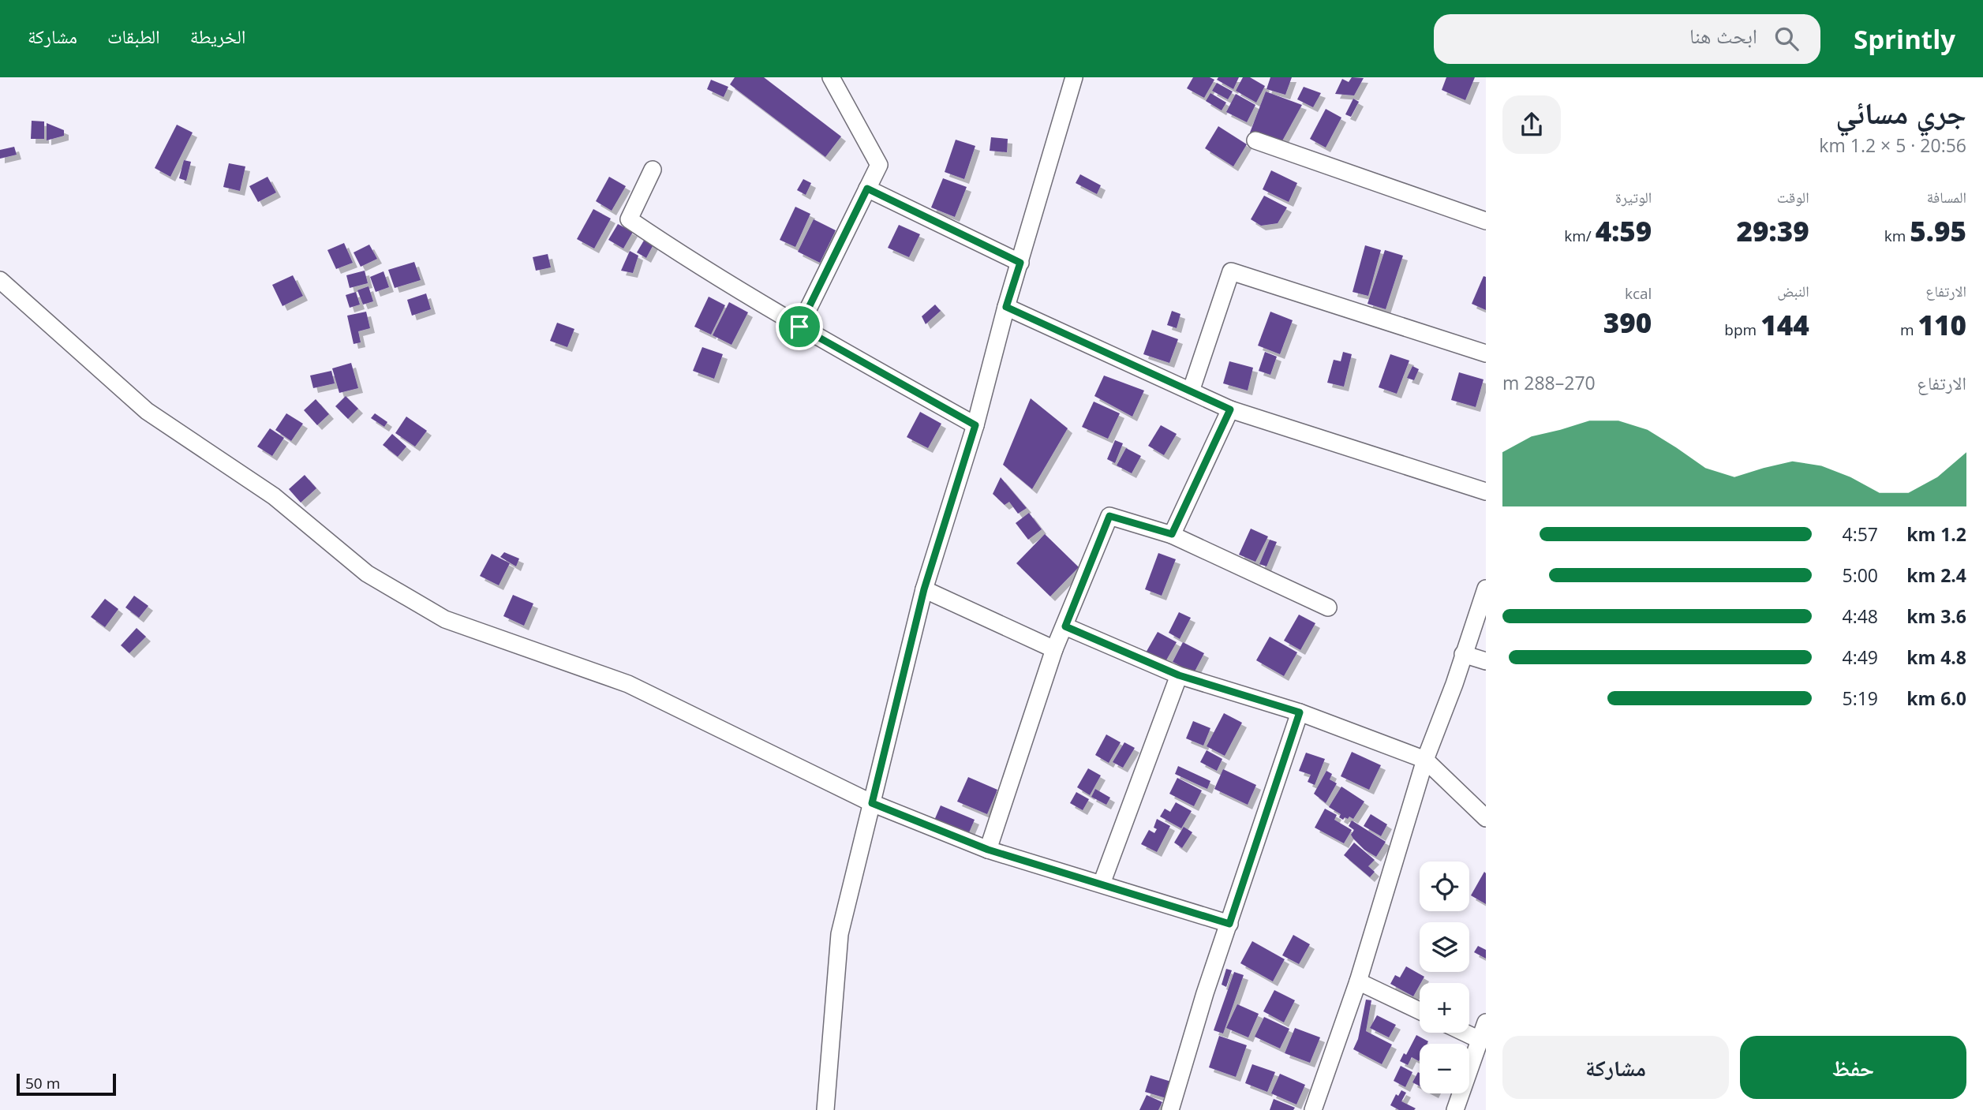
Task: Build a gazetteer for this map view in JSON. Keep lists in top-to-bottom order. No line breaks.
{"scale_bar":"50 m","page":{"header":"Sprintly","search":"ابحث هنا","nav":["الخريطة","الطبقات","مشاركة"],"heading":["جري مسائي","20:56 · 5 × 1.2 km"],"stats":[["المسافة","5.95 km"],["الوقت","29:39"],["الوتيرة","4:59 /km"],["الارتفاع","110 m"],["النبض","144 bpm"],["kcal","390"]],"chart":["الارتفاع","270–288 m"],"list":[{"name":"1.2 km","note":"4:57"},{"name":"2.4 km","note":"5:00"},{"name":"3.6 km","note":"4:48"},{"name":"4.8 km","note":"4:49"},{"name":"6.0 km","note":"5:19"}],"map_buttons":["+","−"],"buttons":["حفظ","مشاركة"],"scale":"50 m"}}
